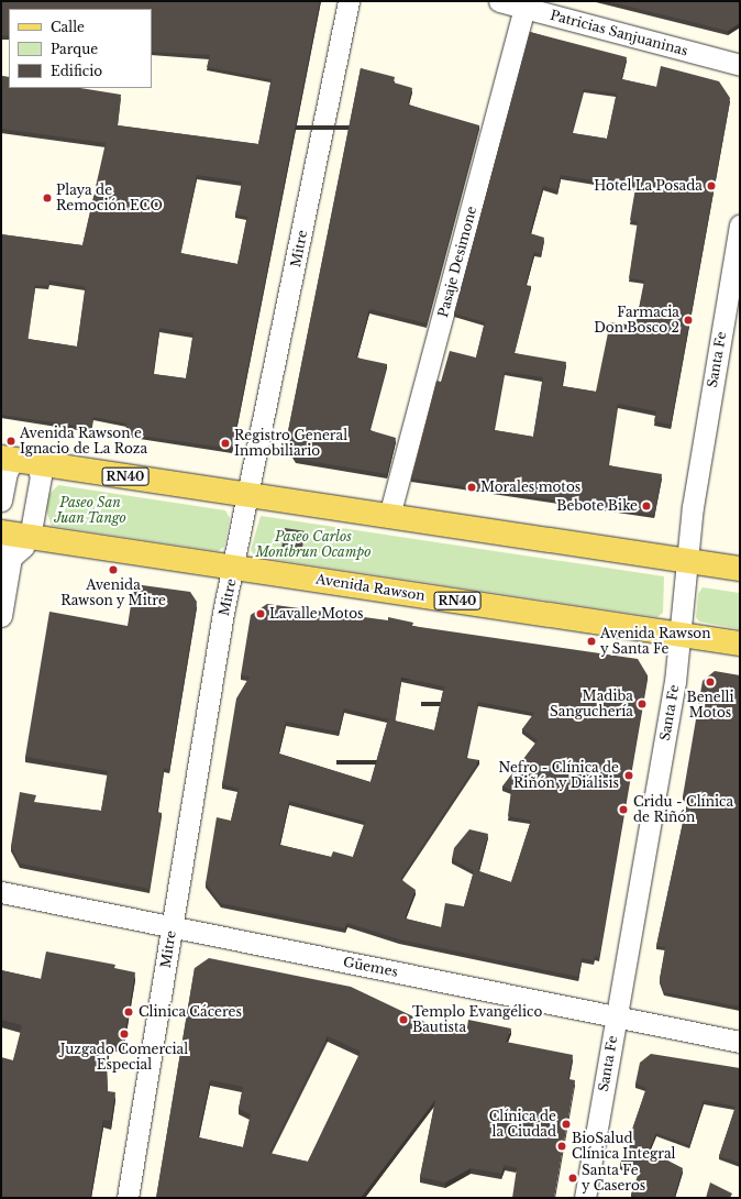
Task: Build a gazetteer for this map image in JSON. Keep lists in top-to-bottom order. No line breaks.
{"streets":{"main road":["RN40","Avenida Rawson"],"street":["Patricias Sanjuaninas","Mitre","Pasaje Desimone","Santa Fe","Güemes"]},"crossings":[["Patricias Sanjuaninas","Pasaje Desimone"],["Mitre","RN40"],["Mitre","Avenida Rawson"],["Mitre","Güemes"],["Pasaje Desimone","RN40"],["Santa Fe","RN40"],["Santa Fe","Avenida Rawson"],["Santa Fe","Güemes"]],"parks":["Paseo San Juan Tango","Paseo Carlos Montbrun Ocampo"],"places":["Hotel La Posada","Playa de Remoción ECO","Farmacia Don Bosco 2","Avenida Rawson e Ignacio de La Roza","Registro General Inmobiliario","Morales motos","Bebote Bike","Avenida Rawson y Mitre","Lavalle Motos","Avenida Rawson y Santa Fe","Benelli Motos","Madiba Sanguchería","Nefro - Clínica de Riñón y Diálisis","Cridu - Clínica de Riñón","Clinica Cáceres","Templo Evangélico Bautista","Juzgado Comercial Especial","Clínica de la Ciudad","BioSalud Clínica Integral","Santa Fe y Caseros"],"legend":["Calle","Parque","Edificio"]}
